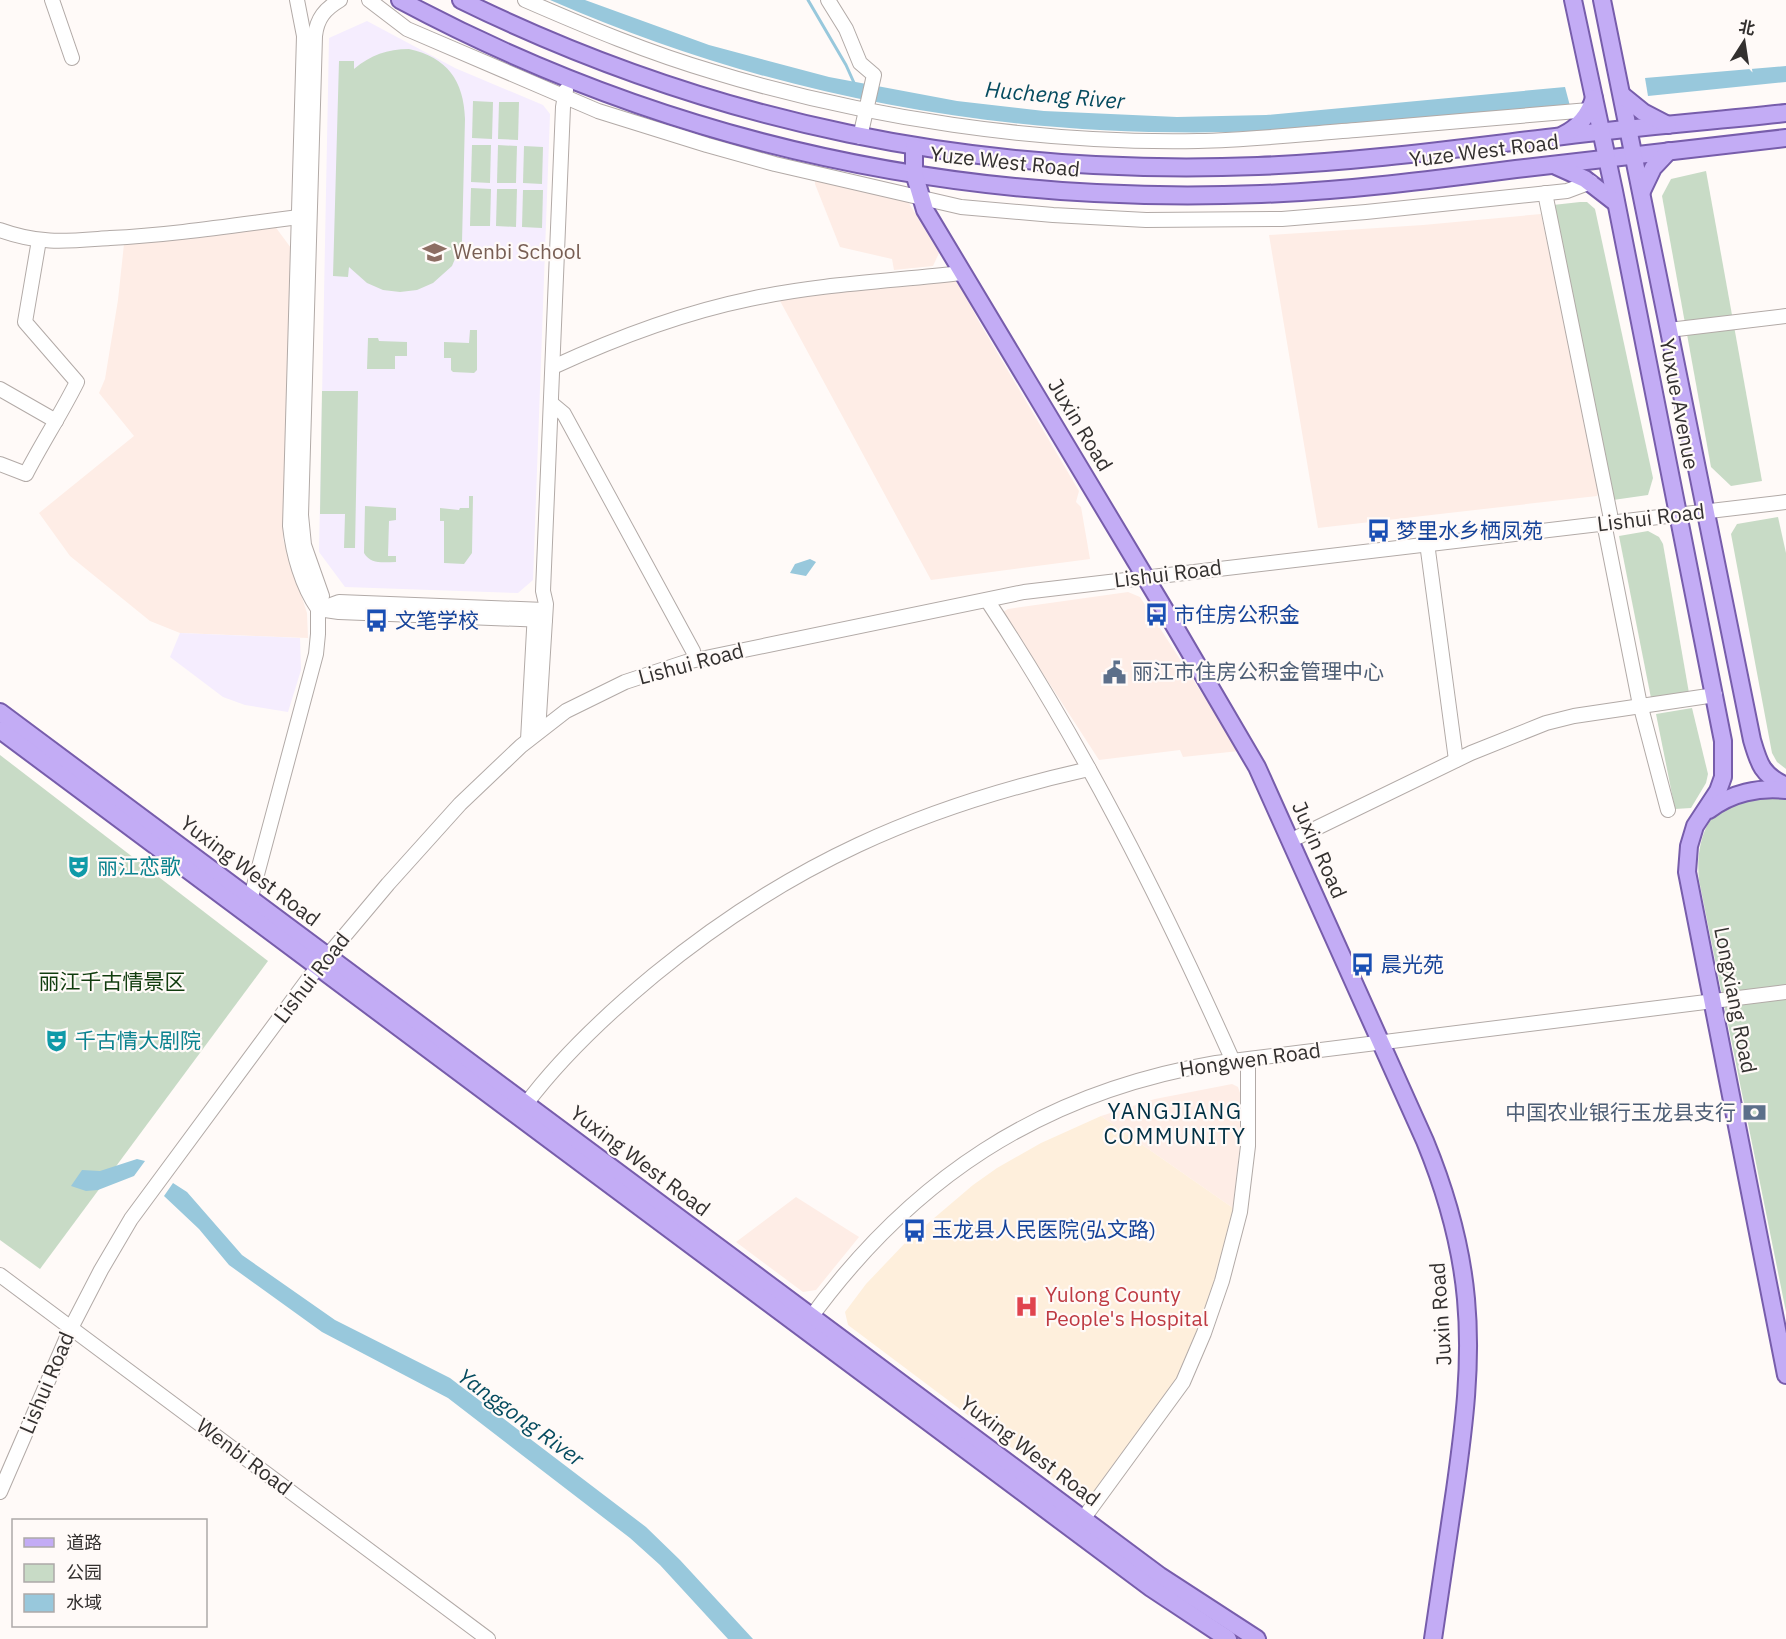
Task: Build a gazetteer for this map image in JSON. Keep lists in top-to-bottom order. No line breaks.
{"streets":{"main road":["Yuze West Road","Yuxue Avenue","Juxin Road","Yuxing West Road","Longxiang Road"],"street":["Lishui Road","Hongwen Road","Wenbi Road"]},"crossings":[["Yuze West Road","Yuxue Avenue"],["Yuze West Road","Juxin Road"],["Yuxue Avenue","Lishui Road"],["Yuxue Avenue","Longxiang Road"],["Juxin Road","Lishui Road"],["Juxin Road","Hongwen Road"],["Lishui Road","Yuxing West Road"],["Lishui Road","Wenbi Road"],["Yuxing West Road","Hongwen Road"],["Longxiang Road","Hongwen Road"]],"districts":["YANGJIANG COMMUNITY"],"water":["Hucheng River","Yanggong River"],"parks":["丽江千古情景区"],"places":{"school or university":["Wenbi School"],"bus stop":["梦里水乡栖凤苑","市住房公积金","文笔学校","晨光苑","玉龙县人民医院(弘文路)"],"public building":["丽江市住房公积金管理中心"],"theatre":["丽江恋歌","千古情大剧院"],"bank":["中国农业银行玉龙县支行"],"hospital":["Yulong County People's Hospital"]},"legend":["道路","公园","水域"],"north":"top"}
